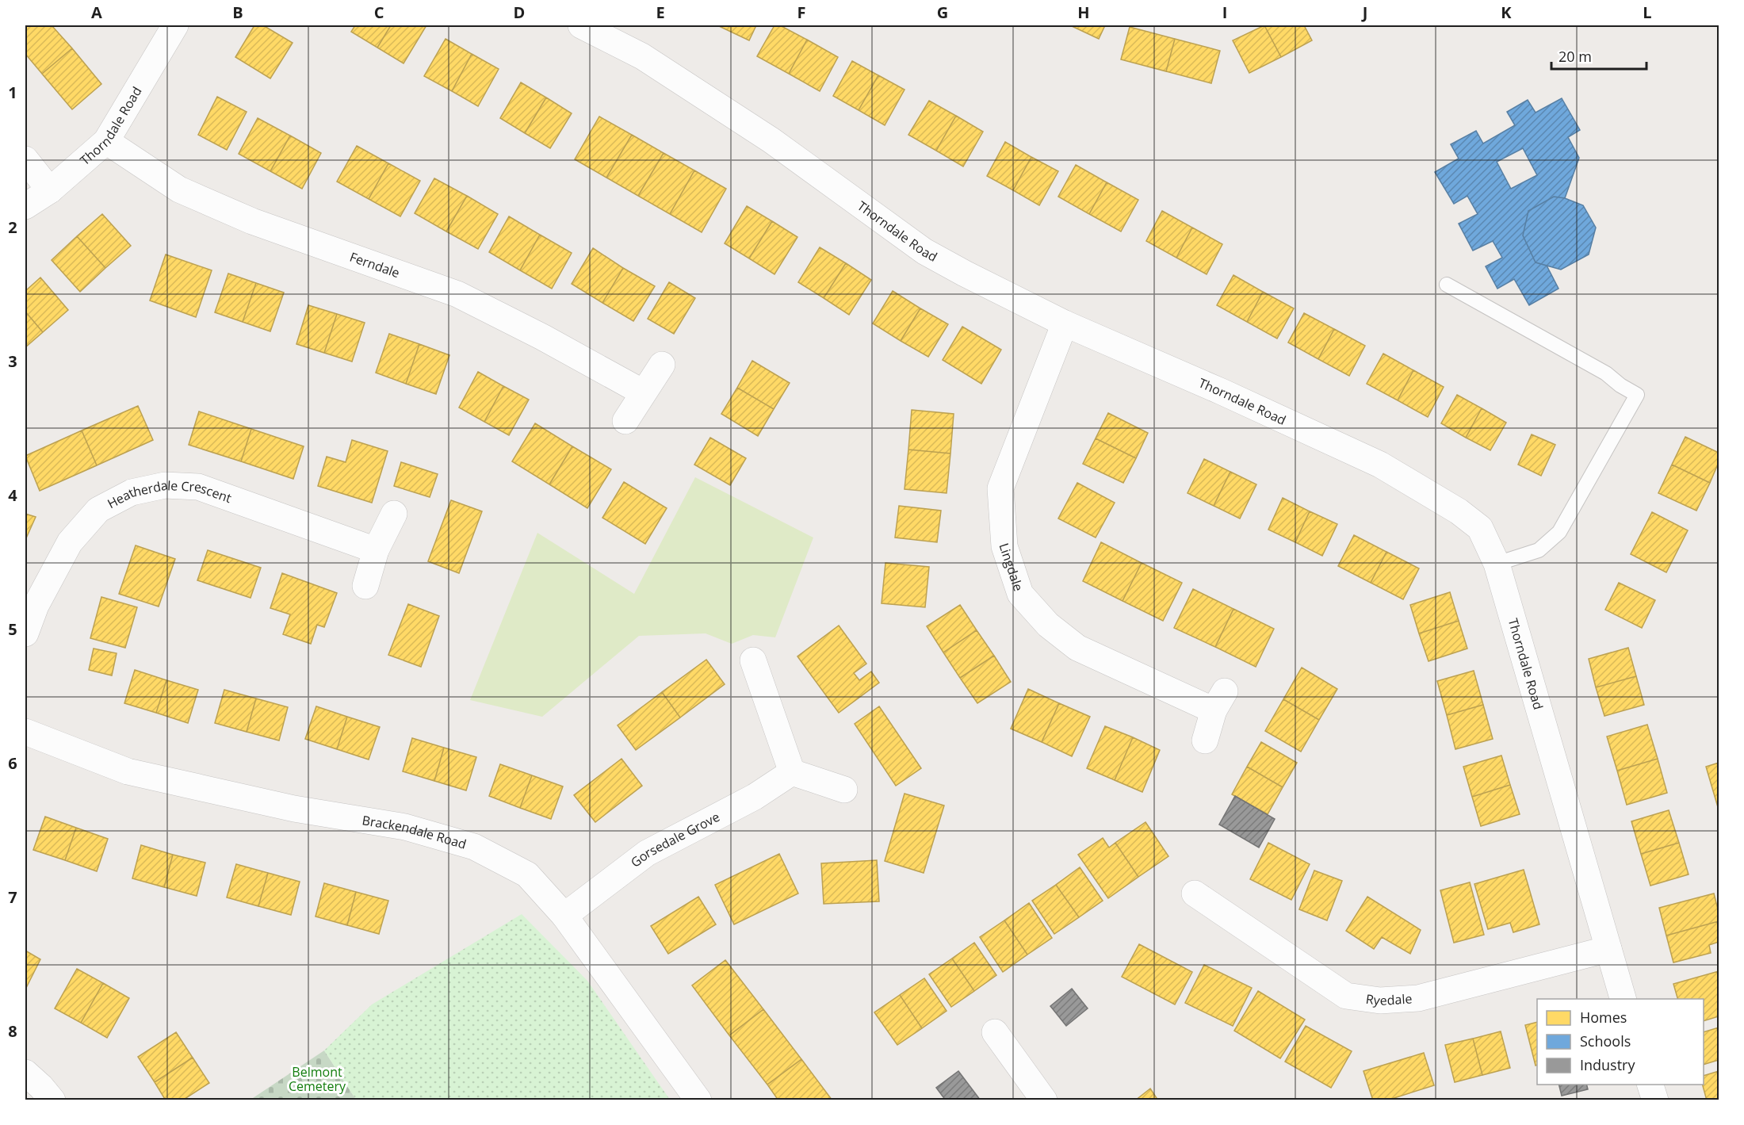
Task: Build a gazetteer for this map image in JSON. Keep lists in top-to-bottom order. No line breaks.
{"streets":{"street":["Thorndale Road","Ferndale","Heatherdale Crescent","Lingdale","Brackendale Road","Gorsedale Grove","Ryedale"]},"crossings":[["Thorndale Road","Ferndale"],["Thorndale Road","Lingdale"],["Thorndale Road","Ryedale"],["Brackendale Road","Gorsedale Grove"]],"parks":["Belmont Cemetery"],"legend":["Homes","Schools","Industry"],"scale_bar":"20 m","grid":{"columns":["A","B","C","D","E","F","G","H","I","J","K","L"],"rows":["1","2","3","4","5","6","7","8"]}}
